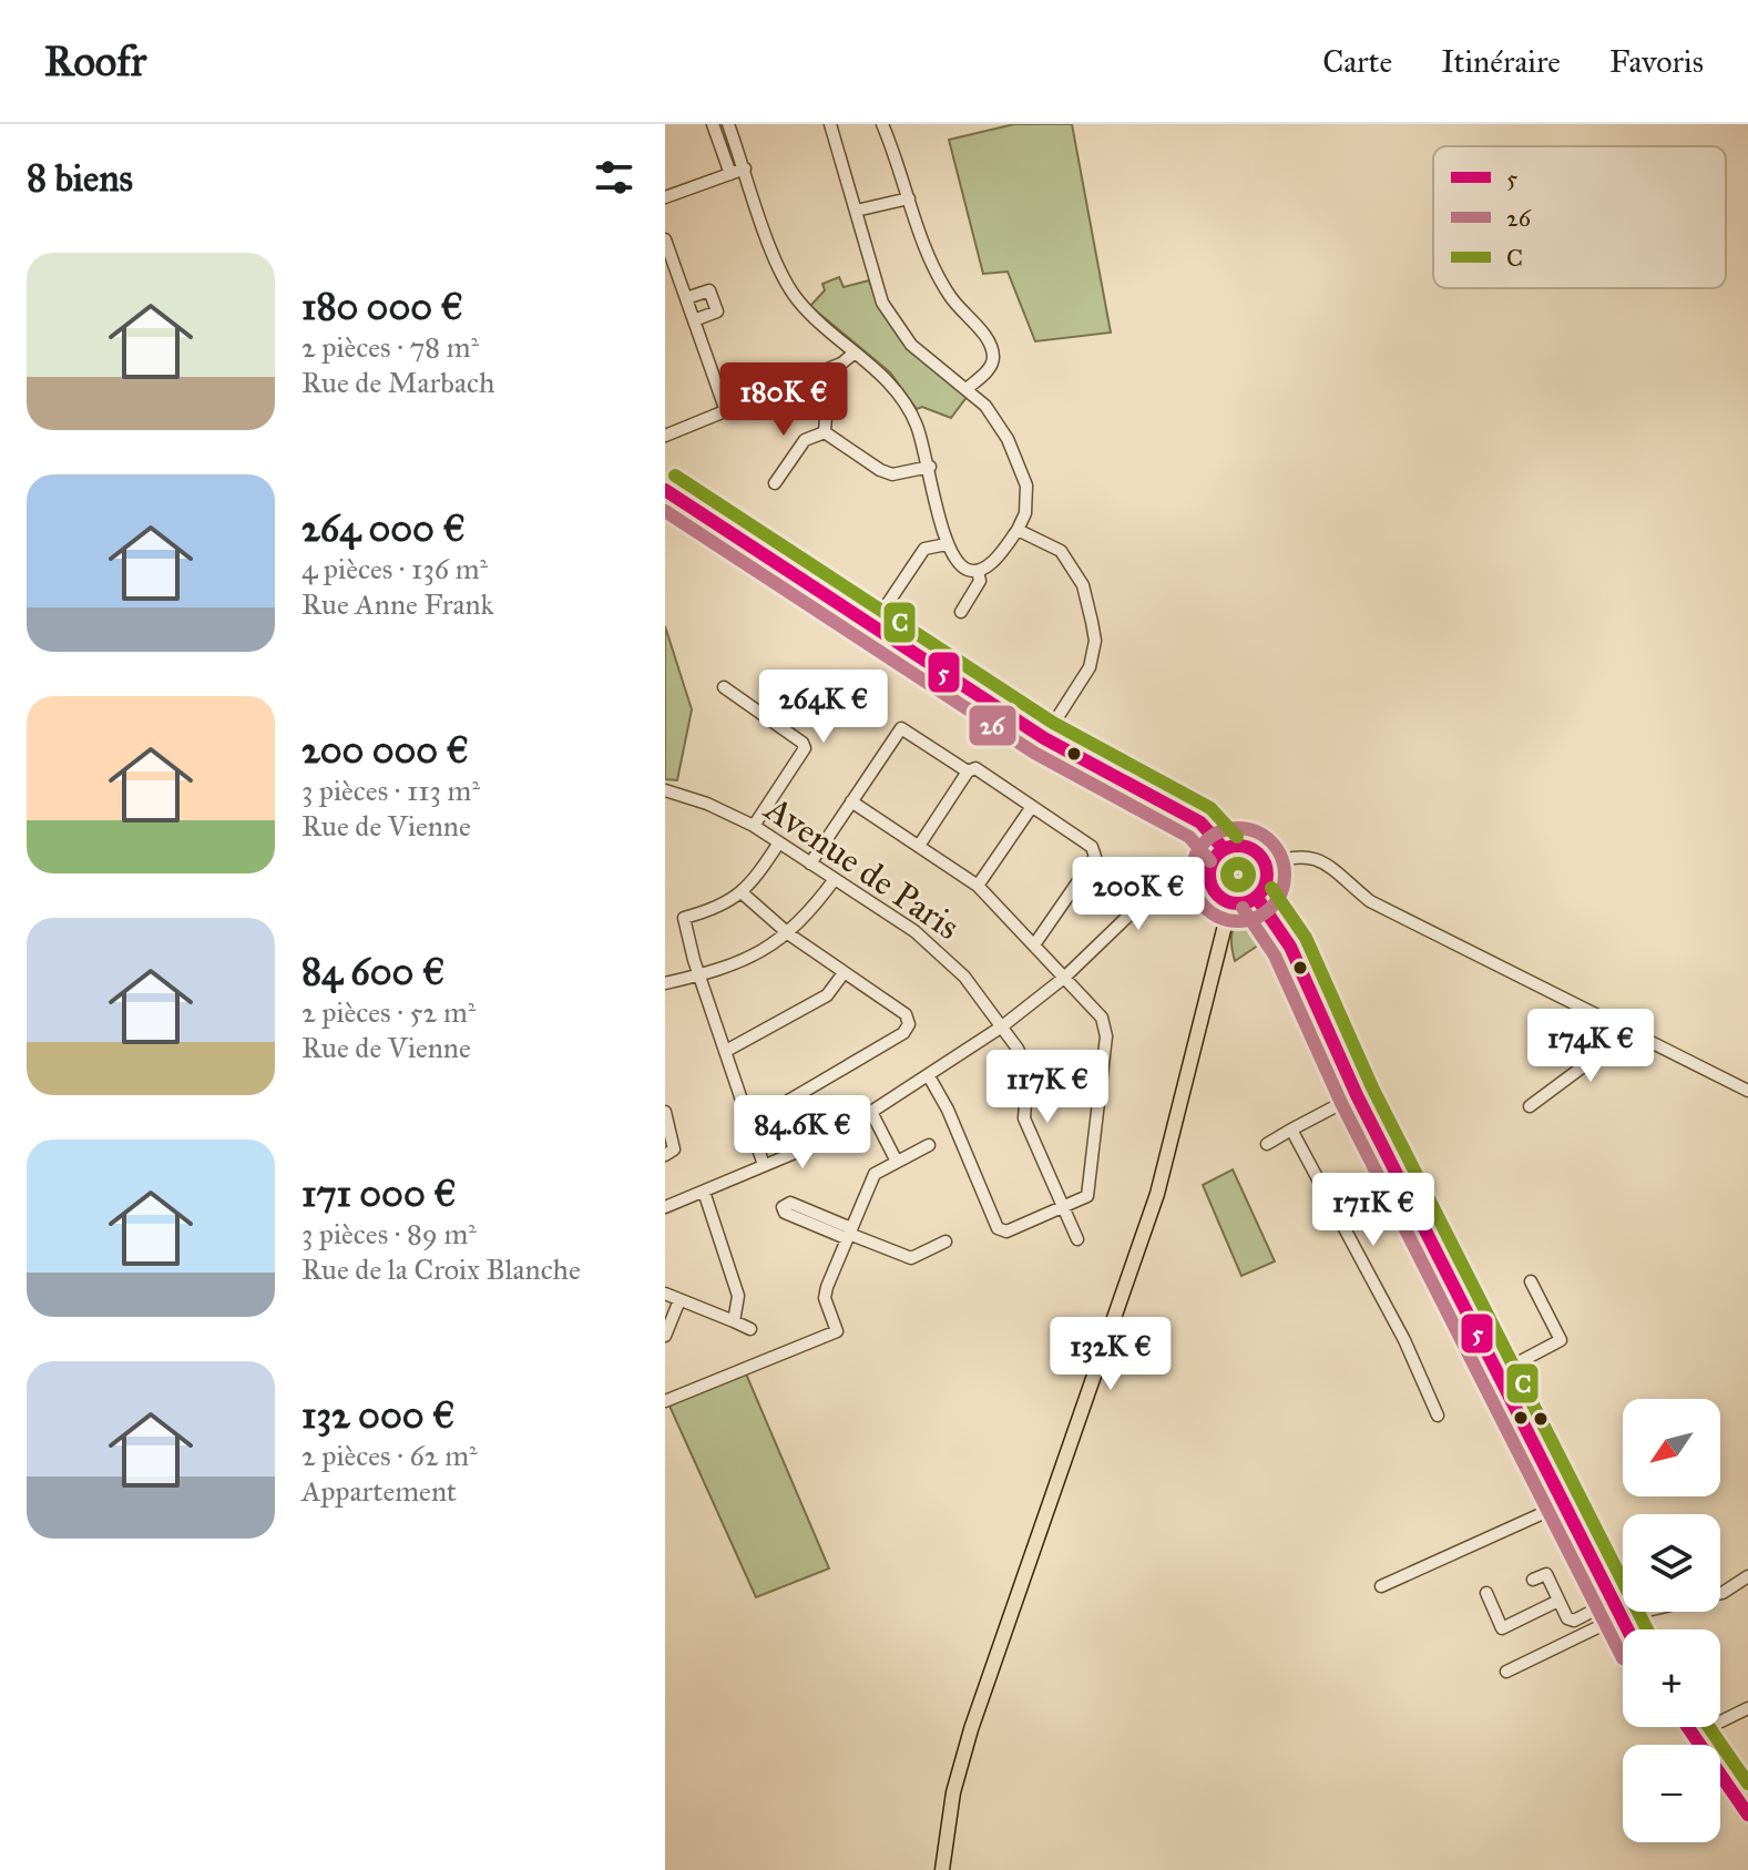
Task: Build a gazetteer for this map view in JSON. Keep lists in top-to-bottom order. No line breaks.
{"streets":{"street":["Avenue de Paris"]},"lines":["transit line C","transit line 5","transit line 26"],"legend":["5","26","C"],"north":"bottom left","page":{"header":"Roofr","nav":["Carte","Itinéraire","Favoris"],"heading":"8 biens","list":[{"name":"180 000 €","note":"2 pièces · 78 m² · Rue de Marbach"},{"name":"264 000 €","note":"4 pièces · 136 m² · Rue Anne Frank"},{"name":"200 000 €","note":"3 pièces · 113 m² · Rue de Vienne"},{"name":"84 600 €","note":"2 pièces · 52 m² · Rue de Vienne"},{"name":"171 000 €","note":"3 pièces · 89 m² · Rue de la Croix Blanche"},{"name":"132 000 €","note":"2 pièces · 62 m² · Appartement"}],"price":["180K €","264K €","200K €","174K €","117K €","84.6K €","171K €","132K €"],"map_buttons":["+","−"]}}
